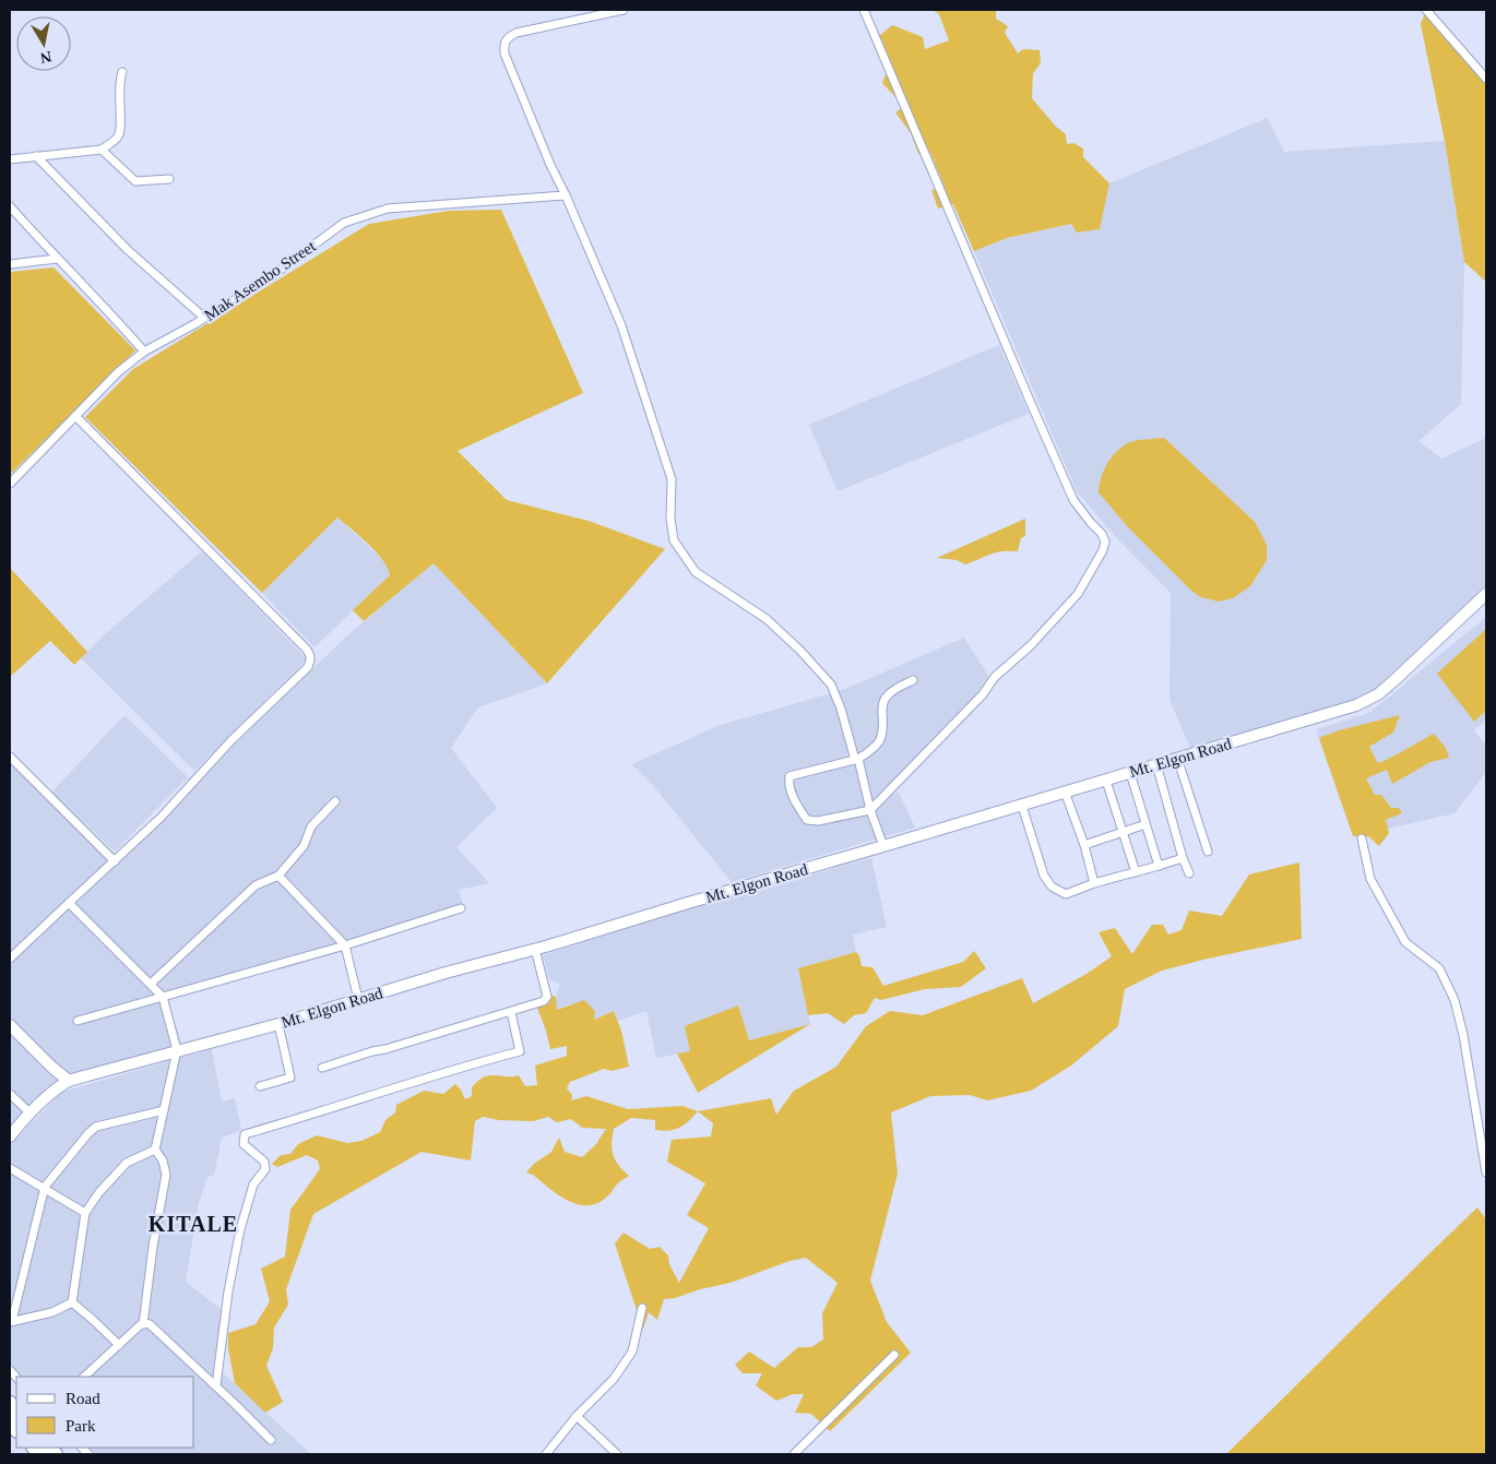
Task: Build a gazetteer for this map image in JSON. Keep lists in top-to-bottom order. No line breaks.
{"streets":{"street":["Mak Asembo Street","Mt. Elgon Road"]},"districts":["KITALE"],"legend":["Road","Park"],"north":"bottom"}
